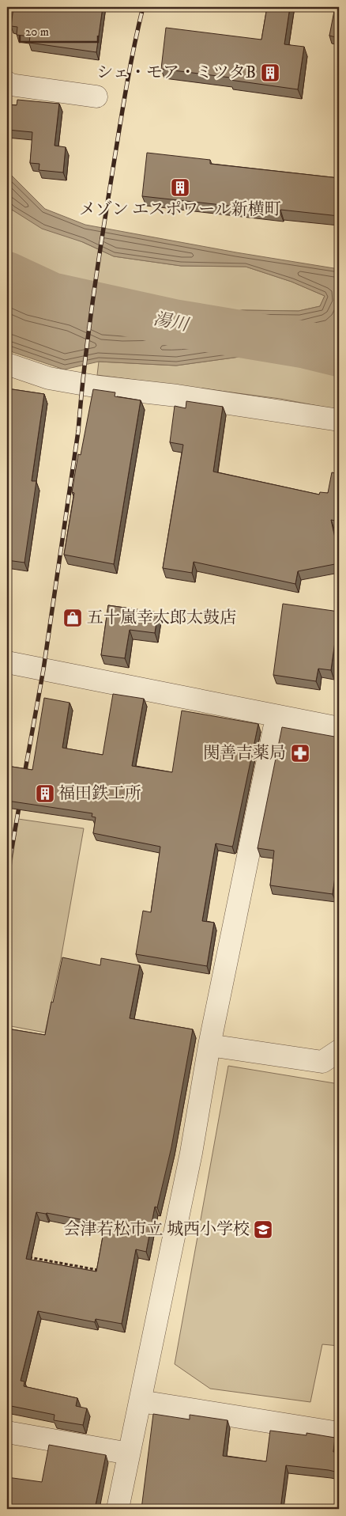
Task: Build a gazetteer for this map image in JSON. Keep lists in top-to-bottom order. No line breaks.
{"water":["湯川"],"places":{"building":["シェ・モア・ミツタB","メゾン エスポワール新横町","福田鉄工所"],"shop":["五十嵐幸太郎太鼓店"],"pharmacy":["関善吉薬局"],"school or university":["会津若松市立 城西小学校"]},"scale_bar":"20 m"}
